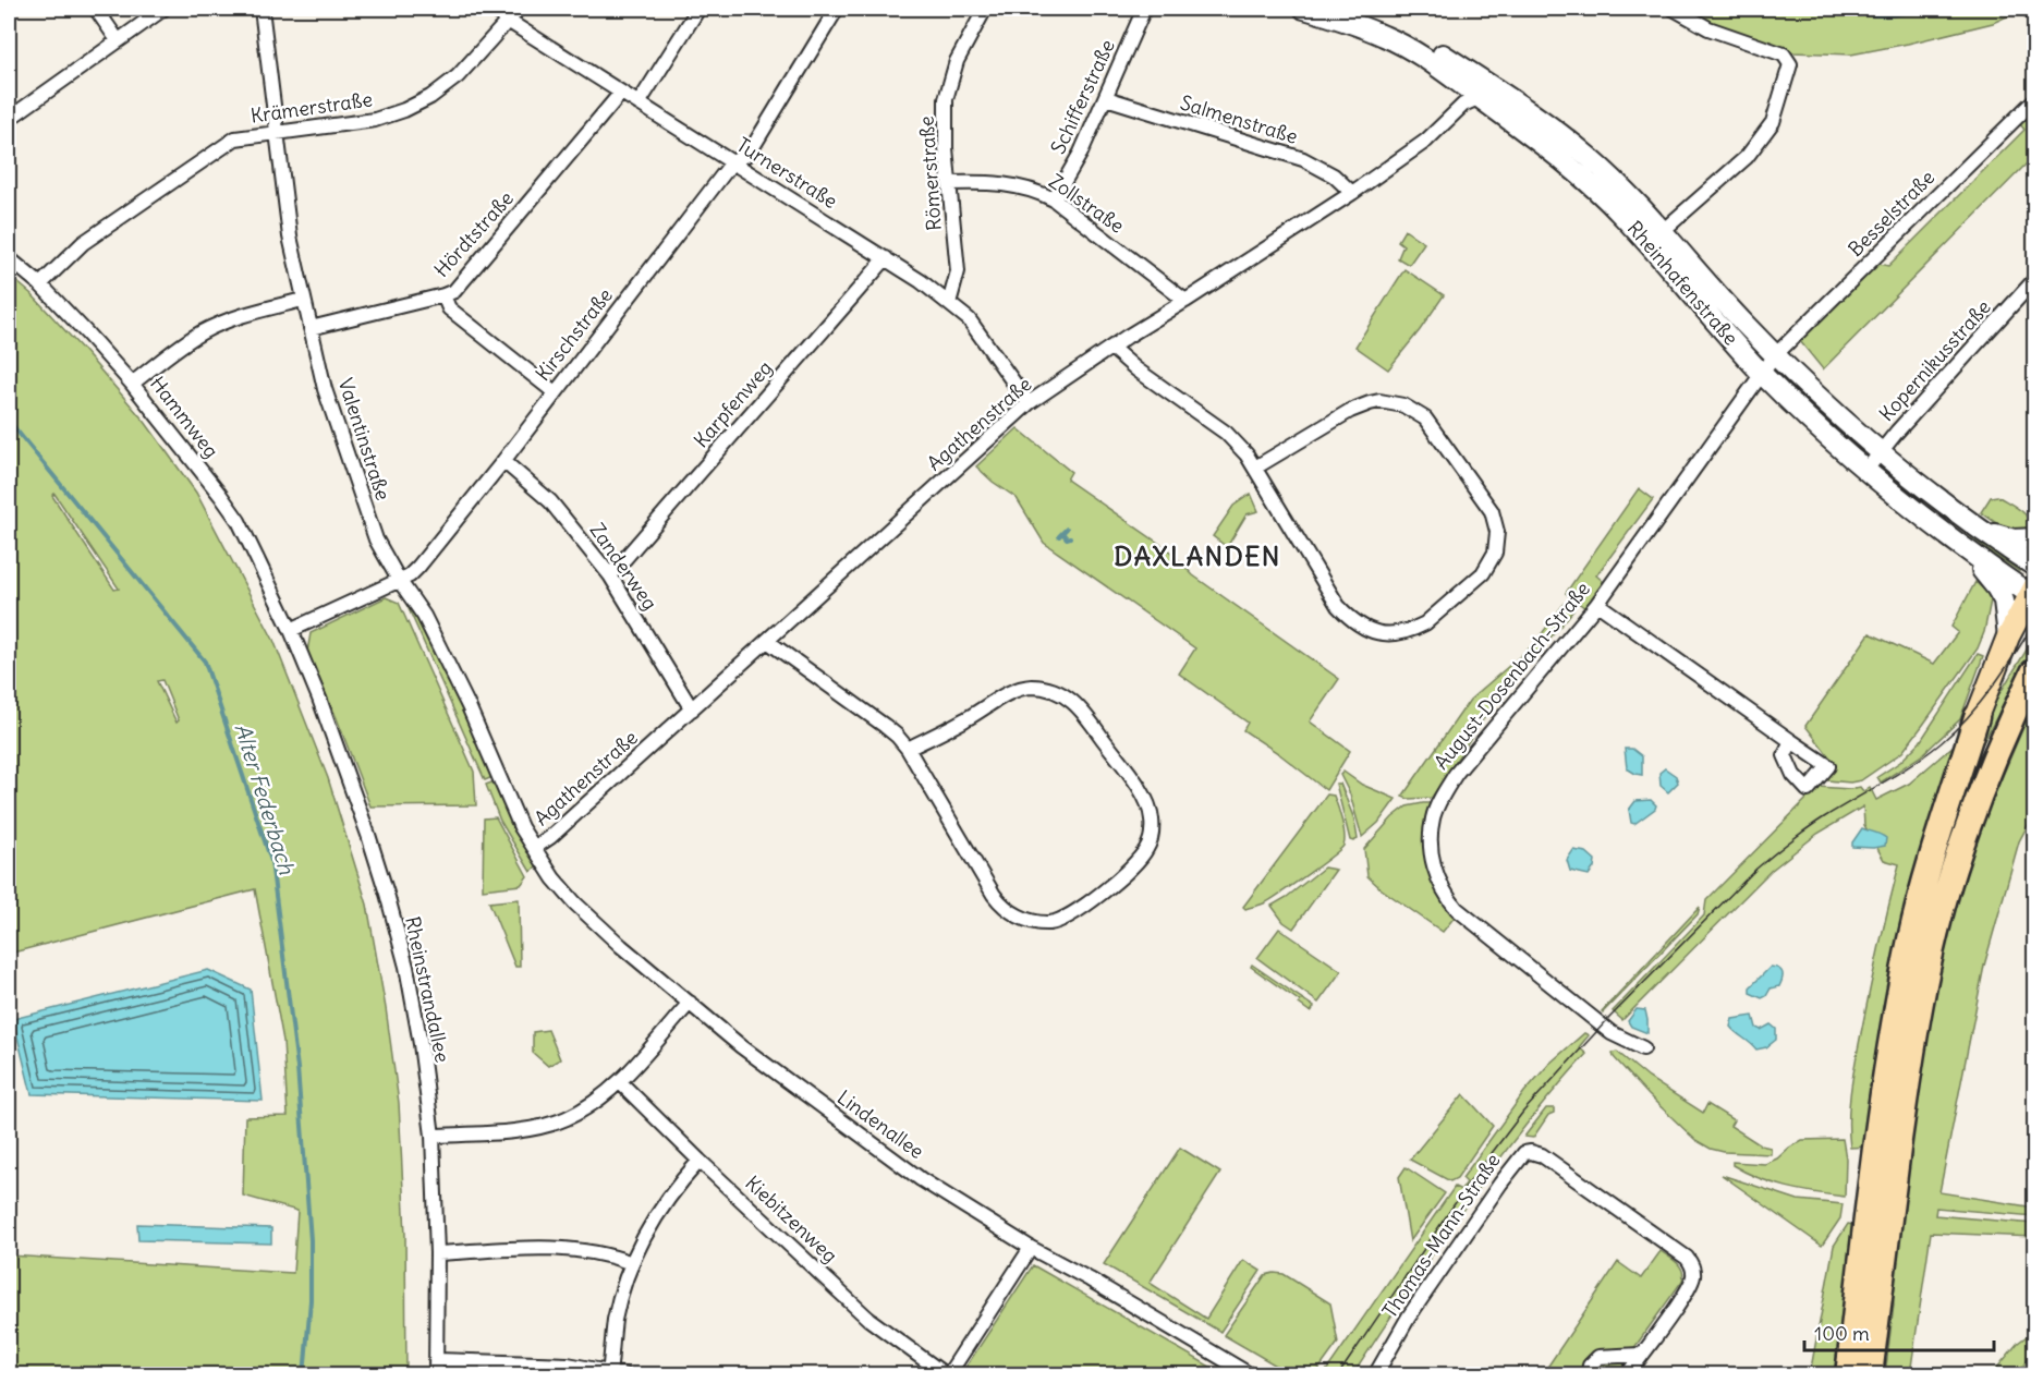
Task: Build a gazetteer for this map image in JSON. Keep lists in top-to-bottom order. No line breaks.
{"streets":{"main road":["Rheinhafenstraße"],"street":["Schifferstraße","Krämerstraße","Salmenstraße","Turnerstraße","Römerstraße","Zollstraße","Besselstraße","Hördtstraße","Kirschstraße","Kopernikusstraße","Karpfenweg","Hammweg","Agathenstraße","Valentinstraße","Zanderweg","August-Dosenbach-Straße","Rheinstrandallee","Lindenallee","Kiebitzenweg","Thomas-Mann-Straße"]},"crossings":[["Schifferstraße","Salmenstraße"],["Schifferstraße","Zollstraße"],["Krämerstraße","Turnerstraße"],["Krämerstraße","Hammweg"],["Krämerstraße","Valentinstraße"],["Salmenstraße","Agathenstraße"],["Turnerstraße","Römerstraße"],["Turnerstraße","Hördtstraße"],["Turnerstraße","Kirschstraße"],["Turnerstraße","Karpfenweg"],["Turnerstraße","Agathenstraße"],["Römerstraße","Zollstraße"],["Zollstraße","Agathenstraße"],["Besselstraße","Rheinhafenstraße"],["Besselstraße","August-Dosenbach-Straße"],["Hördtstraße","Valentinstraße"],["Rheinhafenstraße","Kopernikusstraße"],["Rheinhafenstraße","Agathenstraße"],["Rheinhafenstraße","August-Dosenbach-Straße"],["Kirschstraße","Hammweg"],["Kirschstraße","Valentinstraße"],["Kirschstraße","Zanderweg"],["Kirschstraße","Rheinstrandallee"],["Karpfenweg","Zanderweg"],["Hammweg","Rheinstrandallee"],["Agathenstraße","Valentinstraße"],["Agathenstraße","Zanderweg"],["Agathenstraße","Lindenallee"],["Valentinstraße","Lindenallee"]],"districts":["DAXLANDEN"],"water":["Alter Federbach"],"scale_bar":"100 m"}
